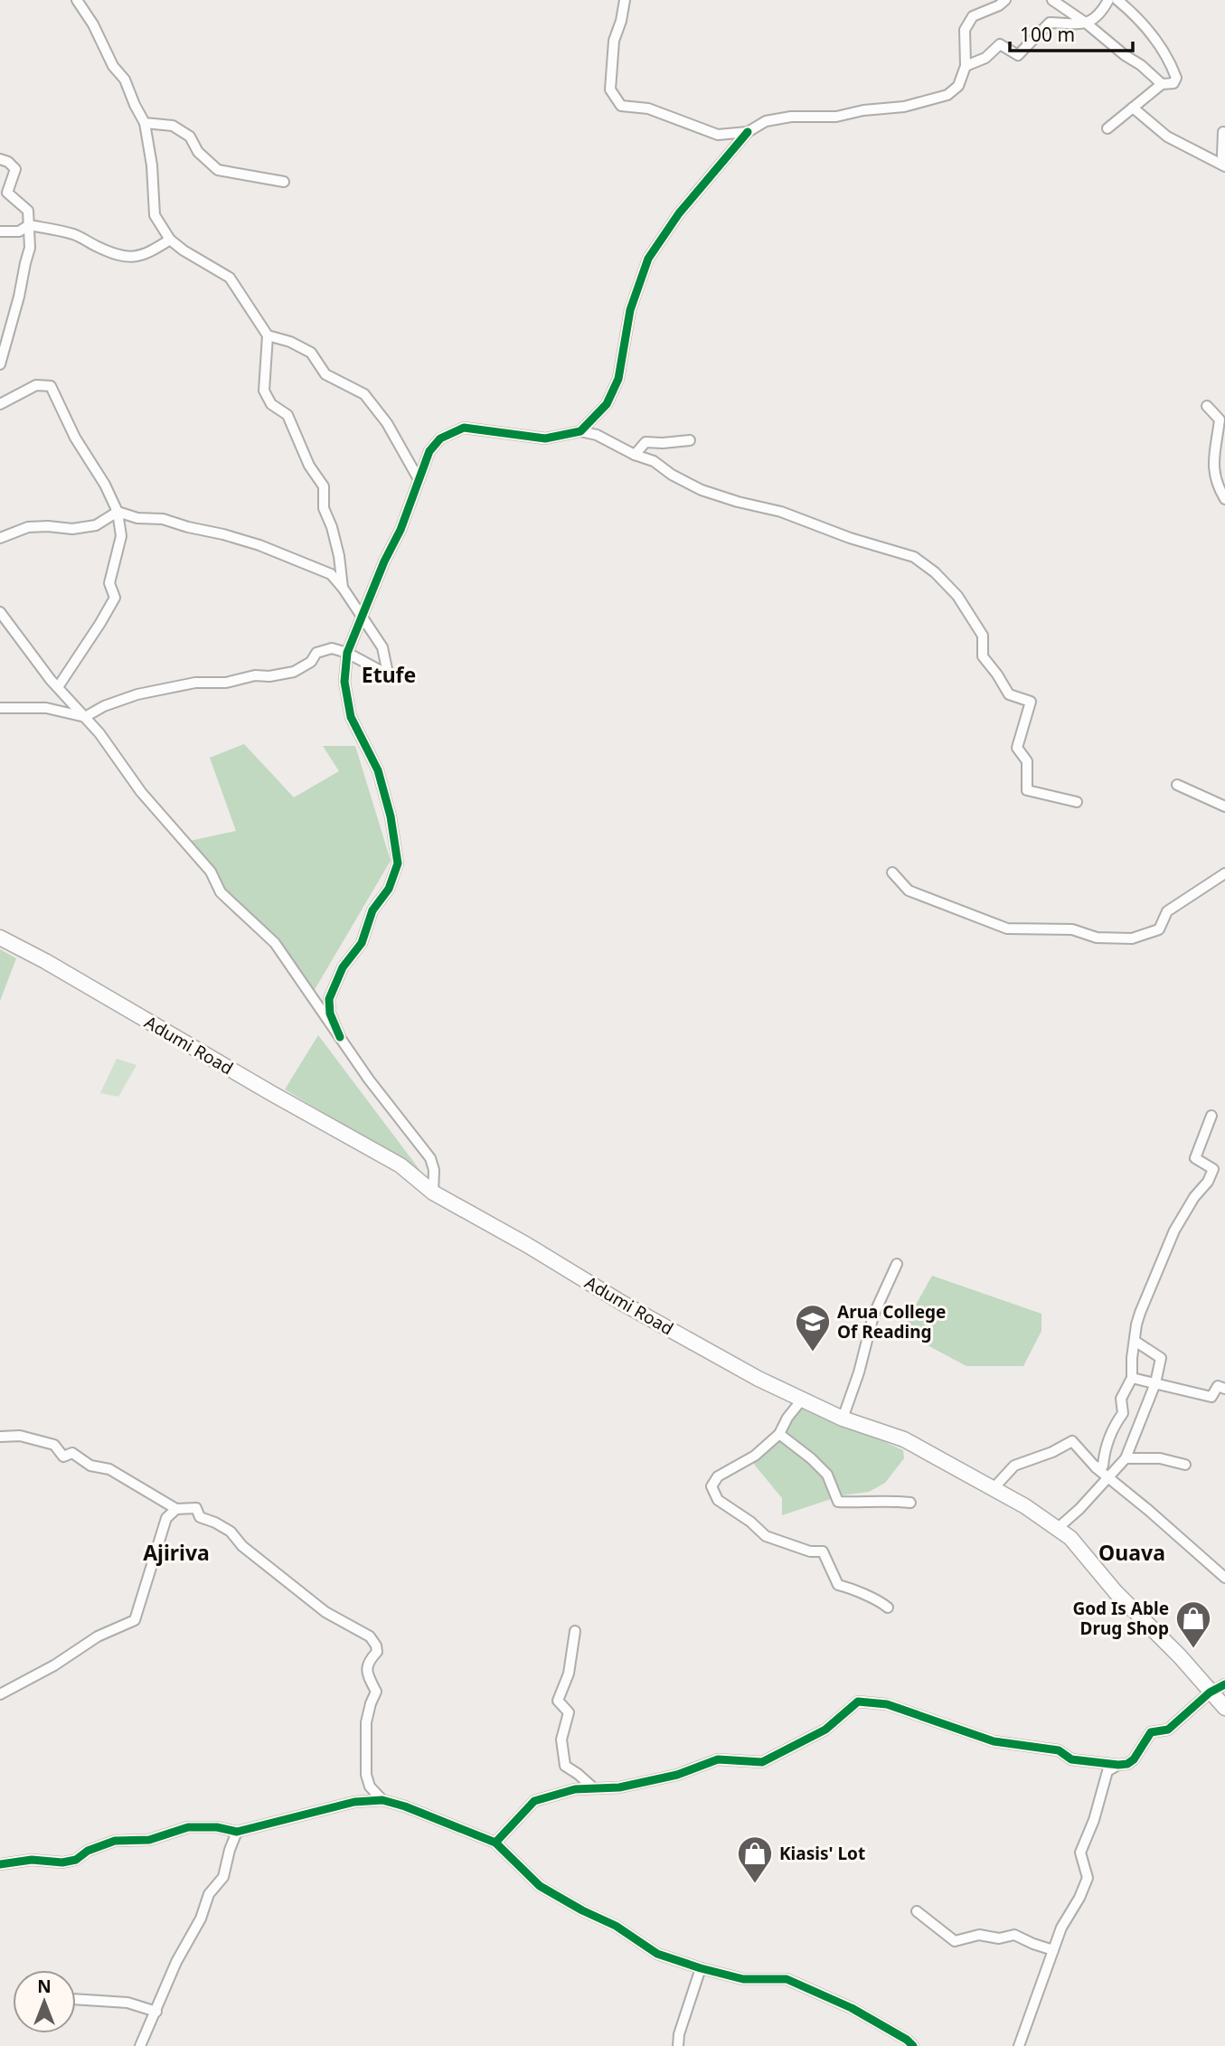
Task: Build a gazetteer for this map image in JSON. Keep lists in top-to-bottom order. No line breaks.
{"streets":{"main road":["Adumi Road"]},"districts":["Etufe","Ajiriva","Ouava"],"places":{"school or university":["Arua College Of Reading"],"shop":["God Is Able Drug Shop","Kiasis' Lot"]},"scale_bar":"100 m","north":"top"}
